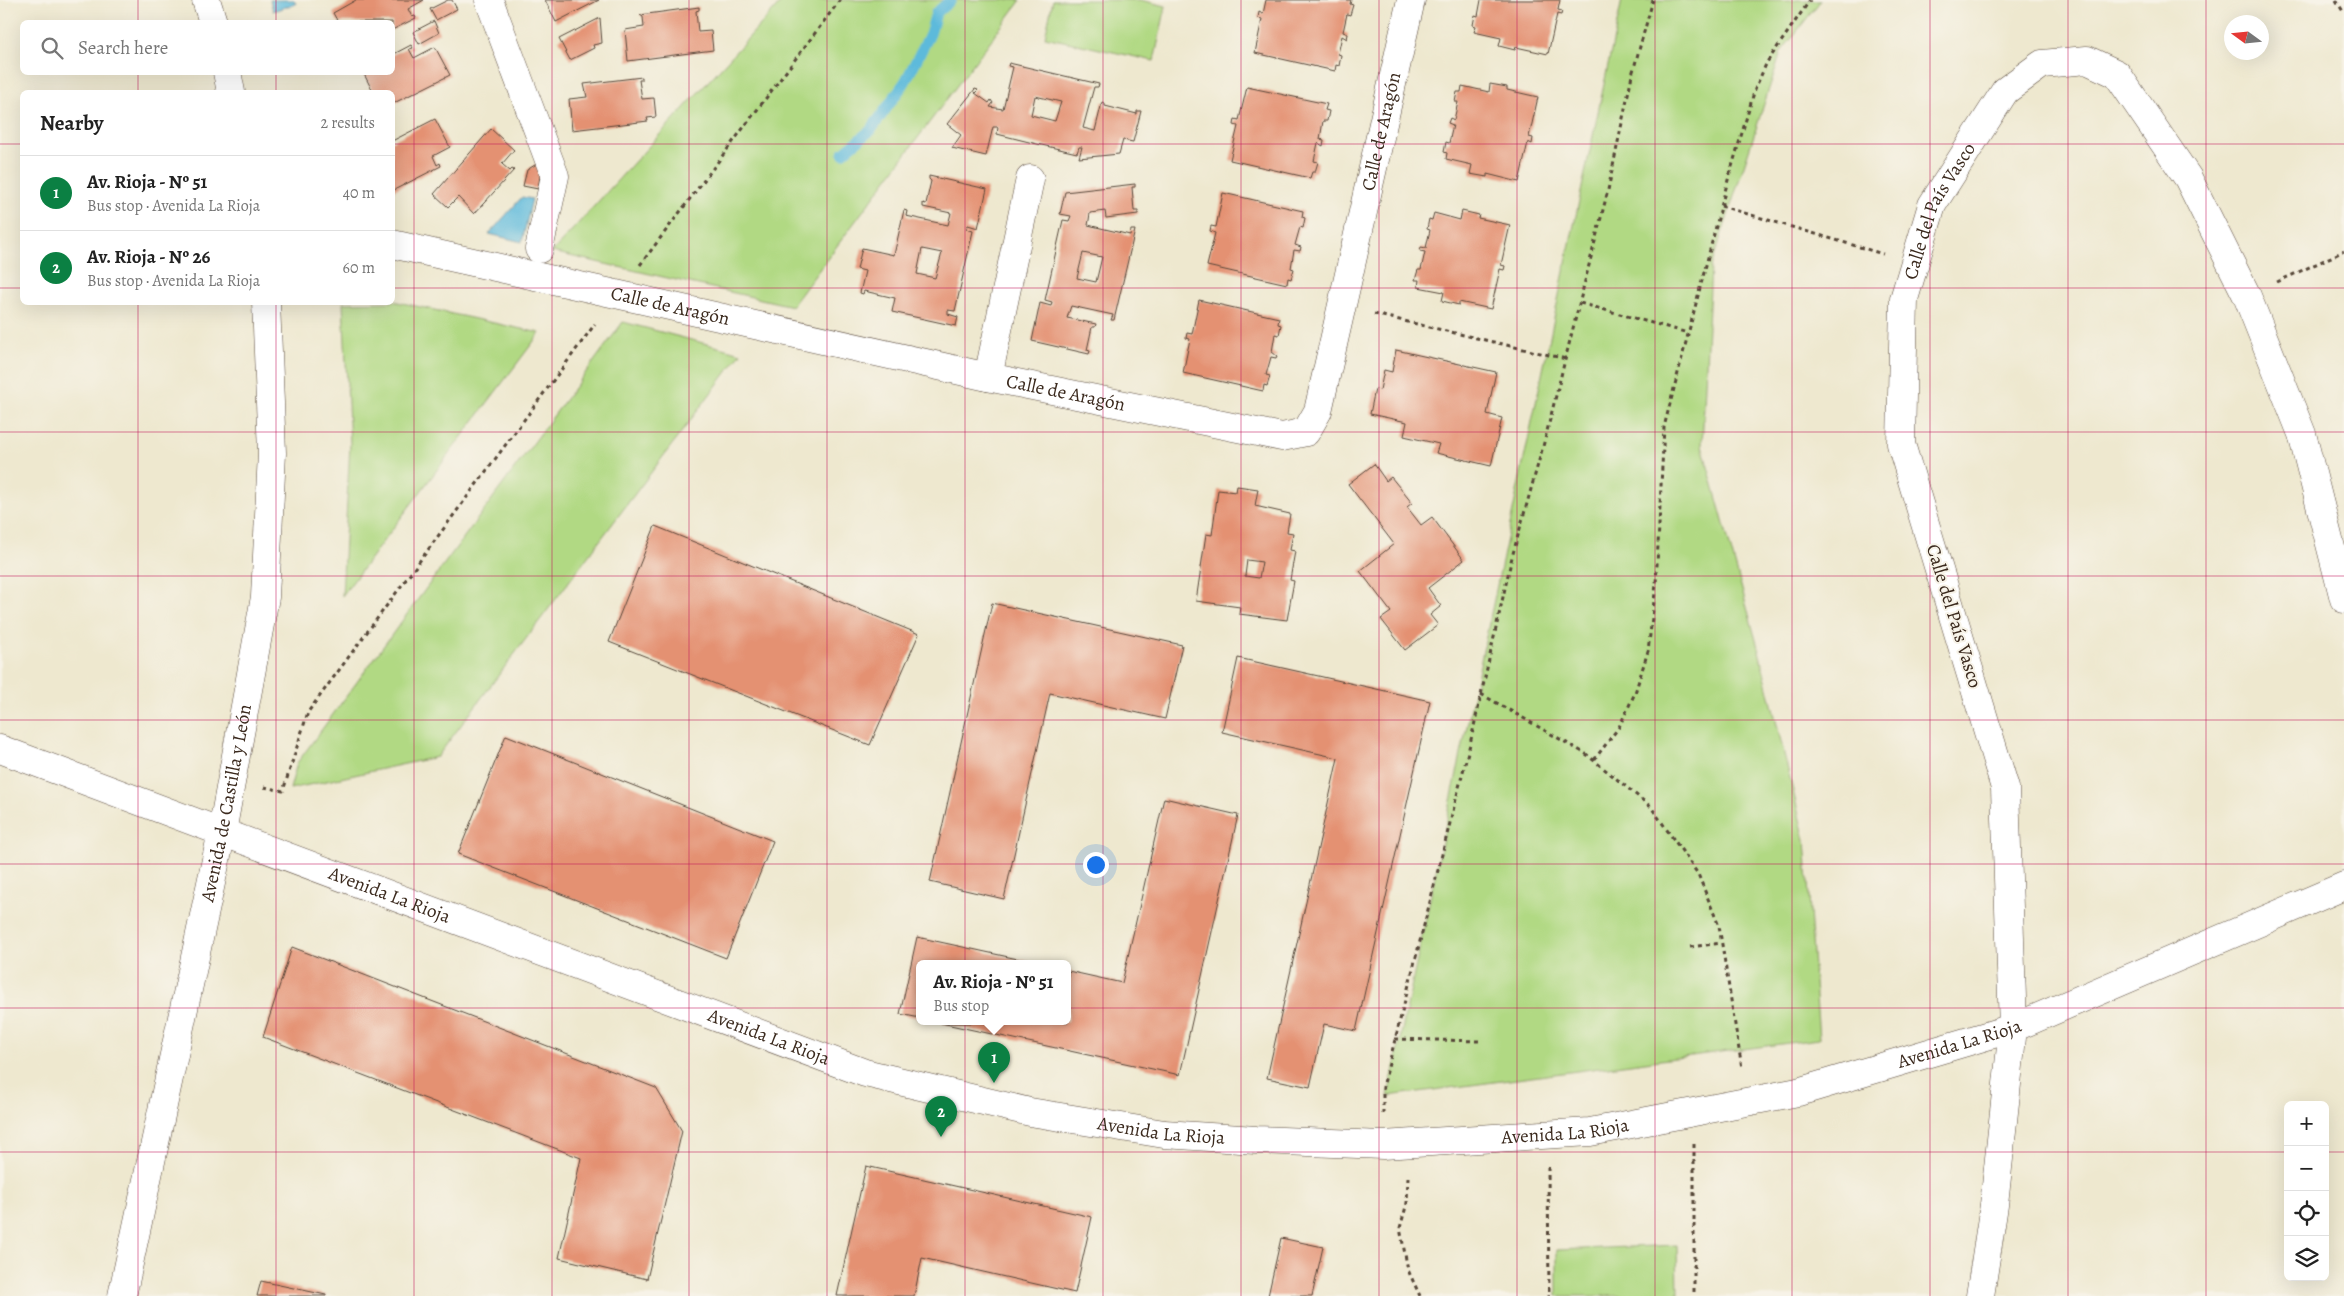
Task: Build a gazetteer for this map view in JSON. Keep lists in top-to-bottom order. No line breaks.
{"streets":{"street":["Calle de Aragón","Calle del País Vasco","Avenida de Castilla y León","Avenida La Rioja"]},"crossings":[["Calle del País Vasco","Avenida La Rioja"],["Avenida de Castilla y León","Avenida La Rioja"]],"north":"left","page":{"search":"Search here","heading":["Nearby","2 results"],"list":[{"mark":"1","name":"Av. Rioja - Nº 51","note":"Bus stop · Avenida La Rioja","value":"40 m"},{"mark":"2","name":"Av. Rioja - Nº 26","note":"Bus stop · Avenida La Rioja","value":"60 m"}],"popup":["Av. Rioja - Nº 51","Bus stop"],"pins":["1","2"],"map_buttons":["+","−"]}}
